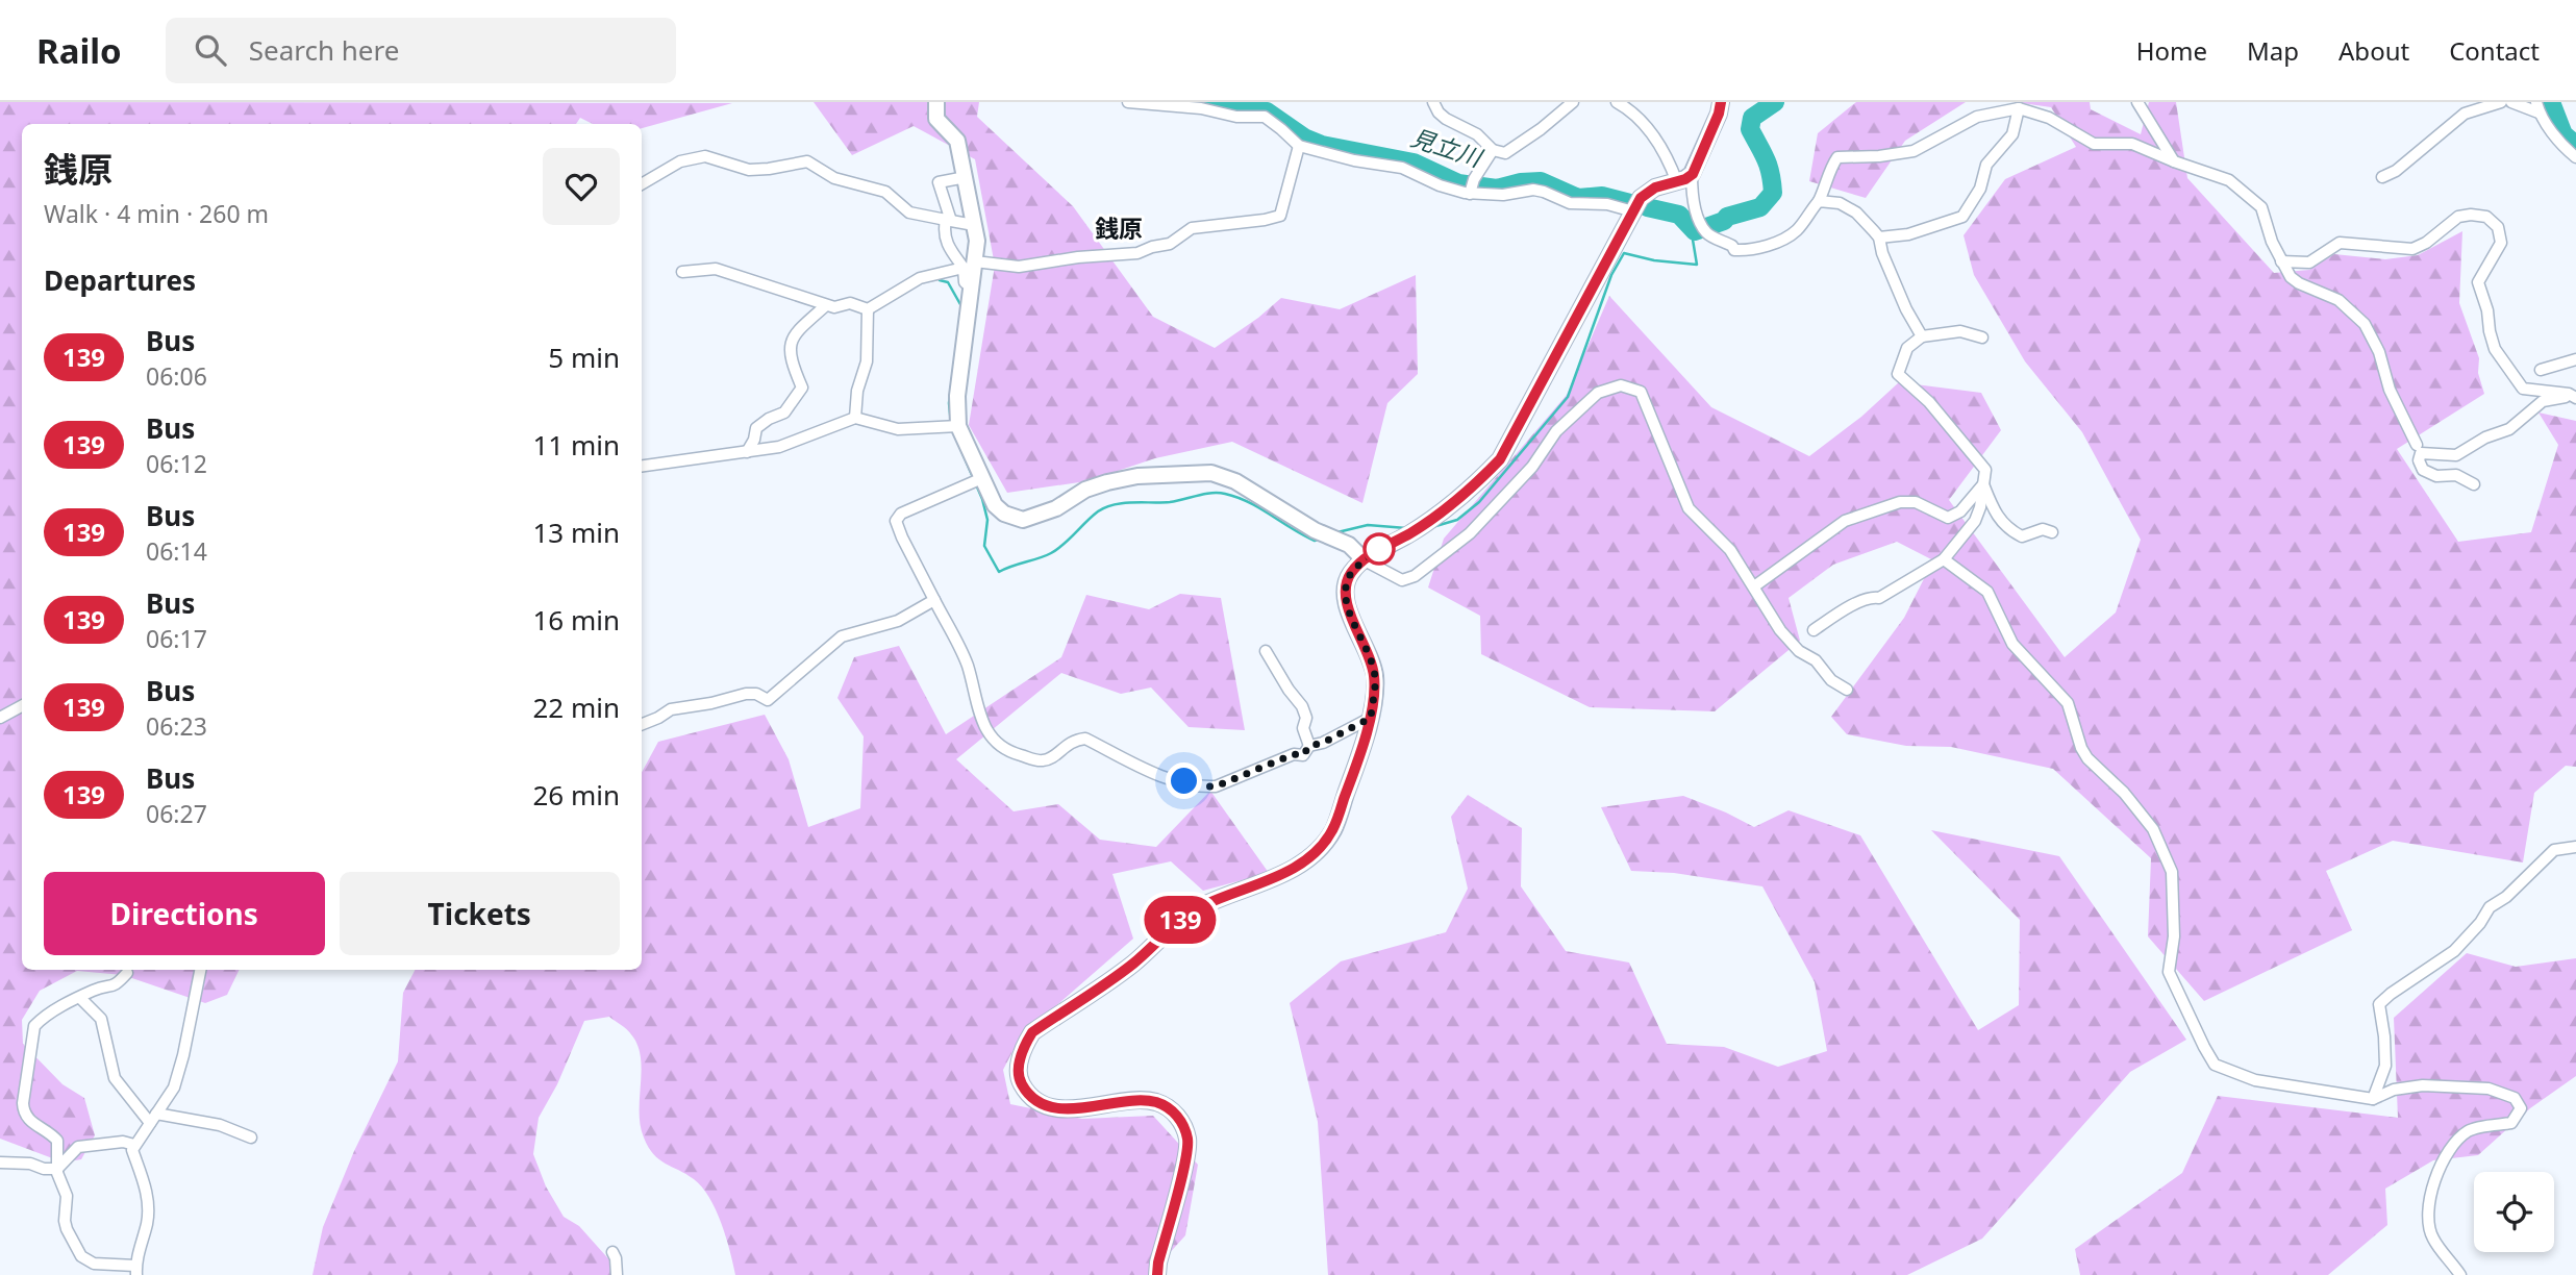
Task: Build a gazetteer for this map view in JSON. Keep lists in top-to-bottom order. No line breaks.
{"districts":["銭原"],"water":["見立川"],"lines":["bus line 139"],"page":{"header":"Railo","search":"Search here","nav":["Home","Map","About","Contact"],"on_map":"139","heading":[["銭原","Walk · 4 min · 260 m"],"Departures"],"list":[{"mark":"139","name":"Bus","note":"06:06","value":"5 min"},{"mark":"139","name":"Bus","note":"06:12","value":"11 min"},{"mark":"139","name":"Bus","note":"06:14","value":"13 min"},{"mark":"139","name":"Bus","note":"06:17","value":"16 min"},{"mark":"139","name":"Bus","note":"06:23","value":"22 min"},{"mark":"139","name":"Bus","note":"06:27","value":"26 min"}],"buttons":["Directions","Tickets"]}}
